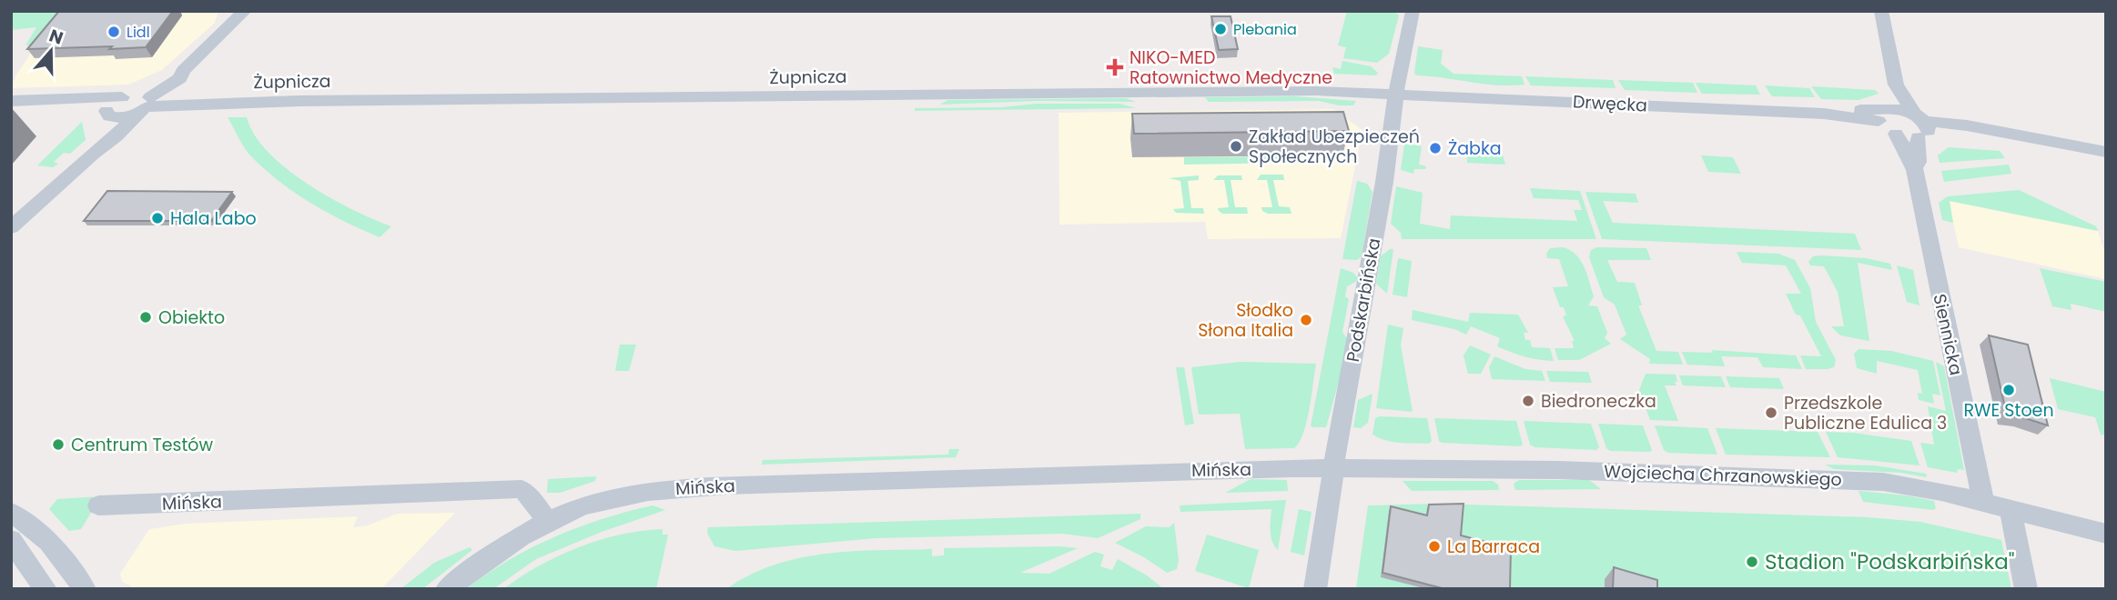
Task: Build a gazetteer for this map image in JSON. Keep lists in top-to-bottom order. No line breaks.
{"streets":{"street":["Żupnicza","Drwęcka","Podskarbińska","Siennicka","Mińska","Wojciecha Chrzanowskiego"]},"crossings":[["Żupnicza","Drwęcka"],["Żupnicza","Podskarbińska"],["Drwęcka","Podskarbińska"],["Drwęcka","Siennicka"],["Podskarbińska","Mińska"],["Podskarbińska","Wojciecha Chrzanowskiego"],["Siennicka","Wojciecha Chrzanowskiego"],["Mińska","Wojciecha Chrzanowskiego"]],"places":{"other":["Plebania","Lidl","Zakład Ubezpieczeń Społecznych","Żabka","Hala Labo","Obiekto","Słodko Słona Italia","RWE Stoen","Biedroneczka","Przedszkole Publiczne Edulica 3","Centrum Testów","La Barraca","Stadion \"Podskarbińska\""],"health":["NIKO-MED Ratownictwo Medyczne"]},"north":"top"}
